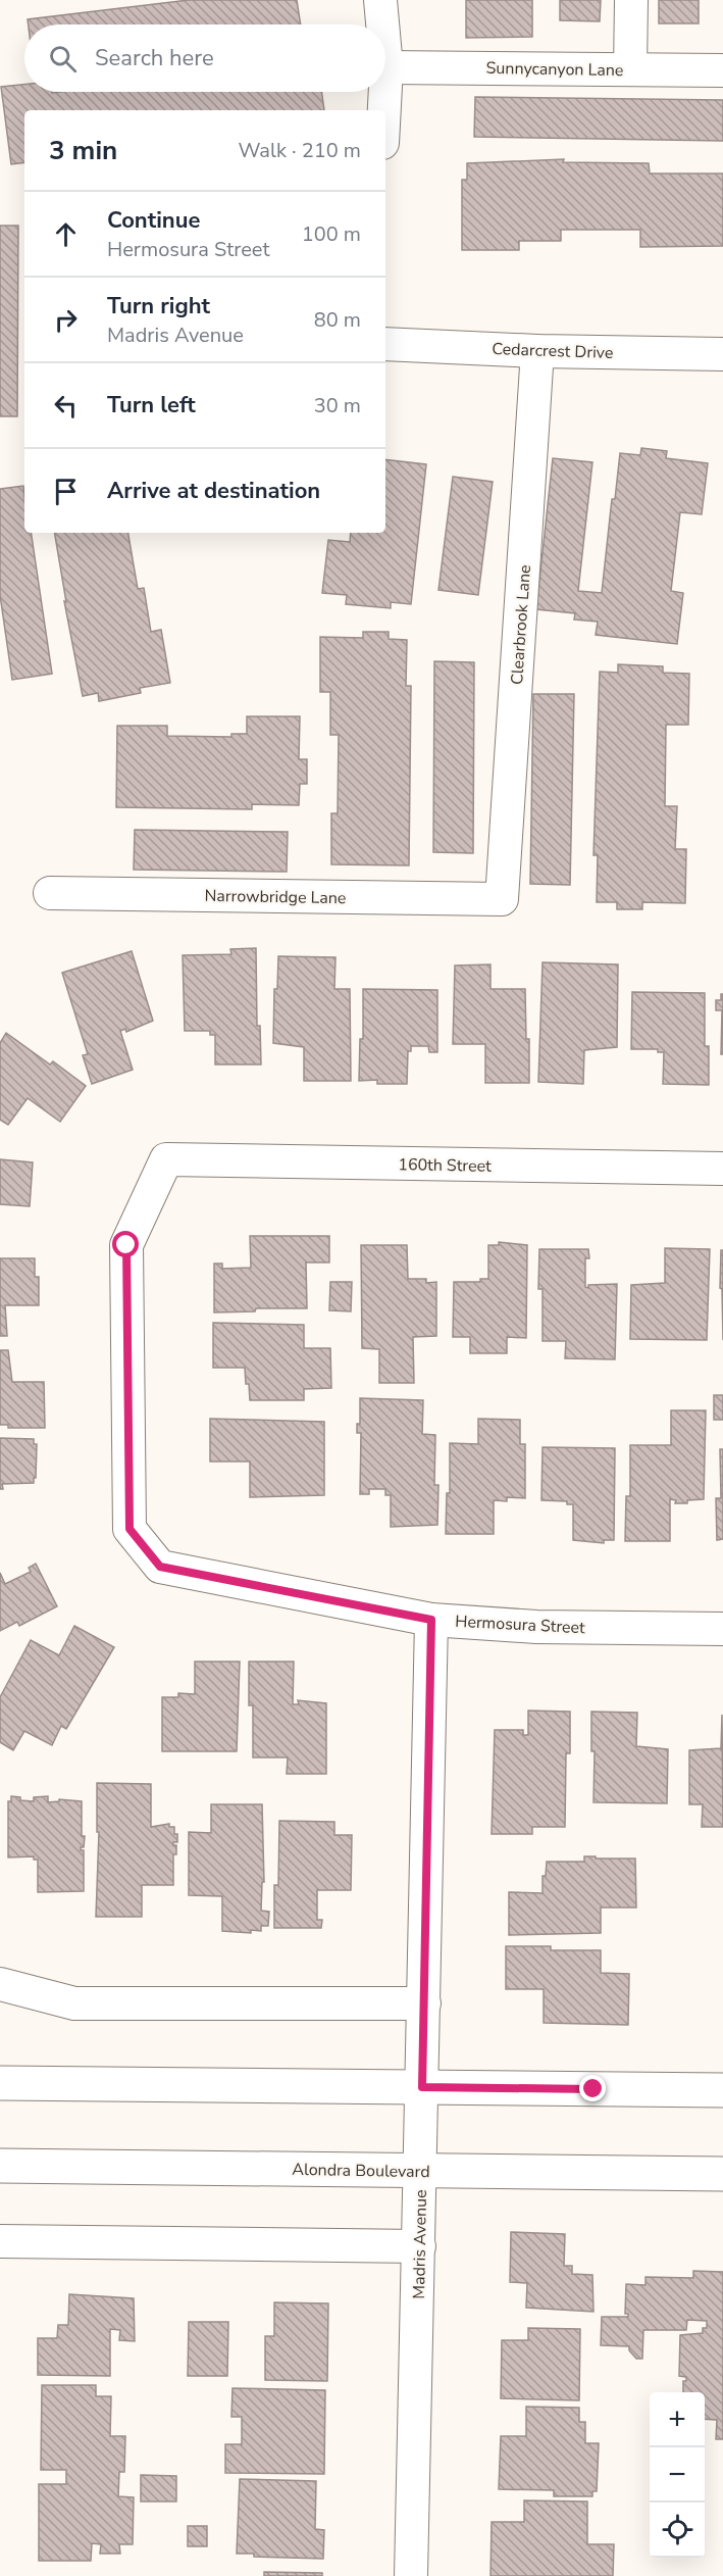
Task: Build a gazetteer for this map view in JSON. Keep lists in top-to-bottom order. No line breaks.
{"streets":{"main road":["Alondra Boulevard"],"street":["Sunnycanyon Lane","Cedarcrest Drive","Clearbrook Lane","Narrowbridge Lane","160th Street","Hermosura Street","Madris Avenue"]},"crossings":[["Cedarcrest Drive","Clearbrook Lane"],["Clearbrook Lane","Narrowbridge Lane"],["160th Street","Hermosura Street"],["Hermosura Street","Madris Avenue"],["Alondra Boulevard","Madris Avenue"]],"page":{"search":"Search here","heading":["3 min","Walk · 210 m"],"list":[["Continue","Hermosura Street","100 m"],["Turn right","Madris Avenue","80 m"],["Turn left","30 m"],"Arrive at destination"],"map_buttons":["+","−"]}}
